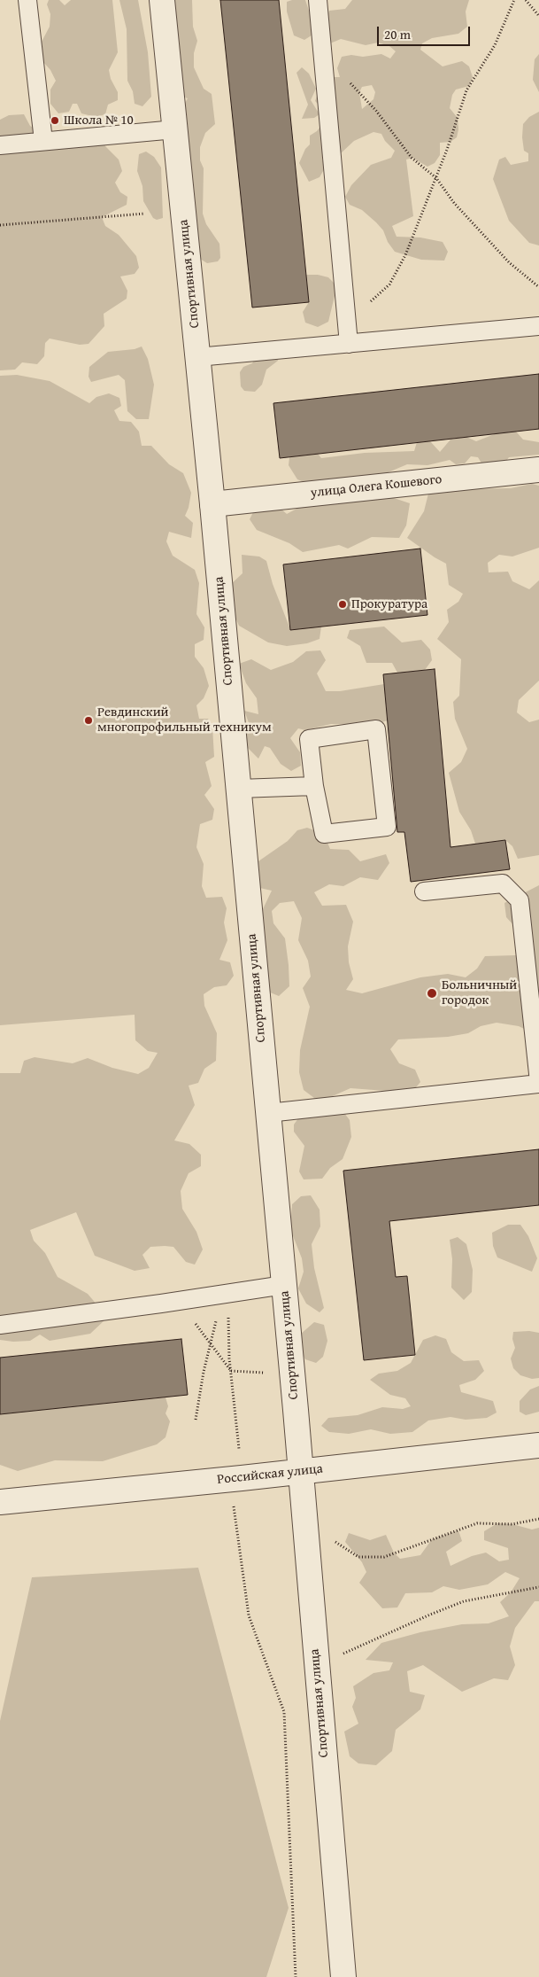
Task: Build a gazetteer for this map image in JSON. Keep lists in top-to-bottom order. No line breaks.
{"streets":{"street":["Спортивная улица","улица Олега Кошевого","Российская улица"]},"crossings":[["Спортивная улица","улица Олега Кошевого"],["Спортивная улица","Российская улица"]],"places":["Школа № 10","Прокуратура","Ревдинский многопрофильный техникум","Больничный городок"],"scale_bar":"20 m"}
